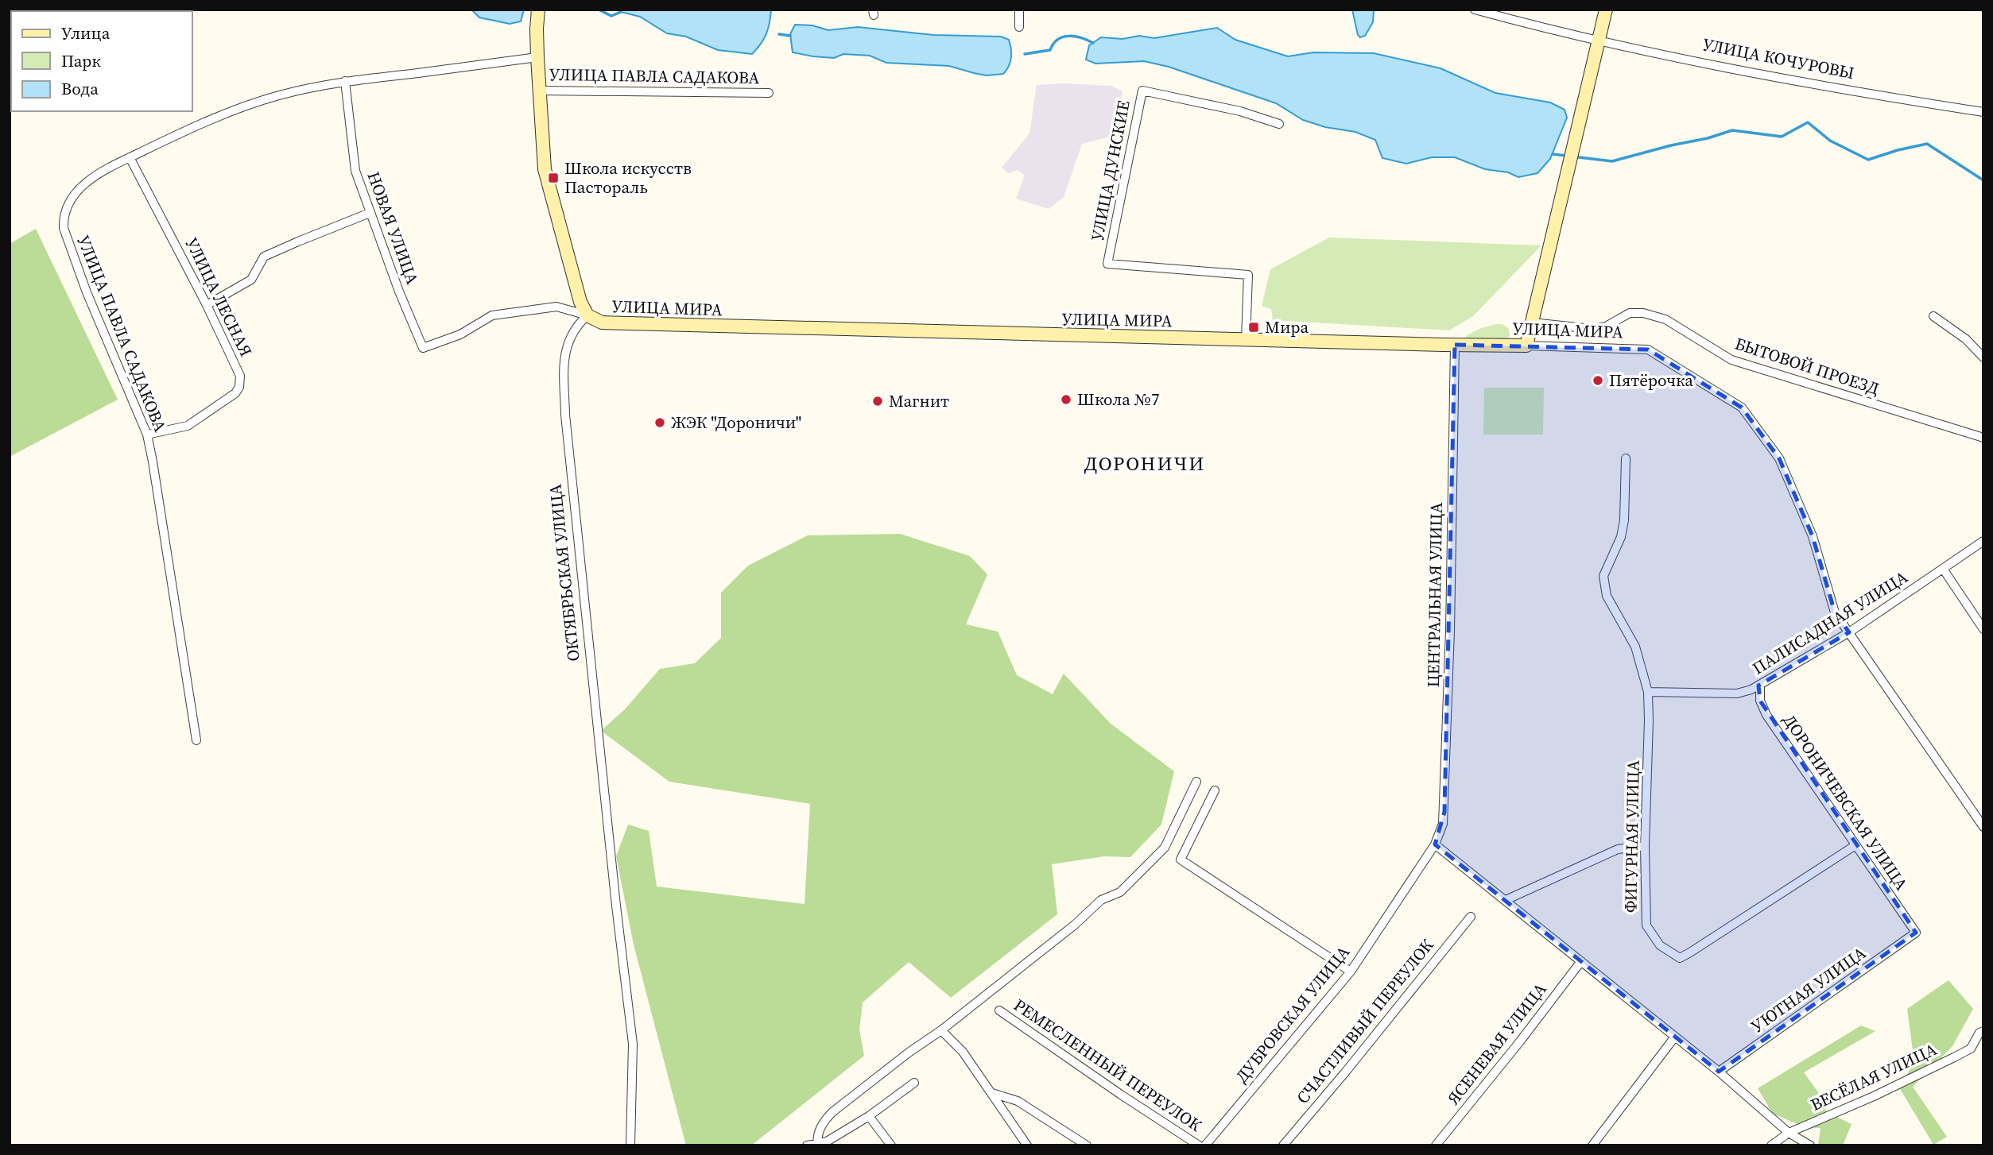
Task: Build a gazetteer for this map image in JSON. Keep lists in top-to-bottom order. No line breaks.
{"streets":{"street":["УЛИЦА КОЧУРОВЫ","УЛИЦА ПАВЛА САДАКОВА","УЛИЦА ДУНСКИЕ","НОВАЯ УЛИЦА","УЛИЦА ЛЕСНАЯ","УЛИЦА МИРА","БЫТОВОЙ ПРОЕЗД","ОКТЯБРЬСКАЯ УЛИЦА","ЦЕНТРАЛЬНАЯ УЛИЦА","ПАЛИСАДНАЯ УЛИЦА","ДОРОНИЧЕВСКАЯ УЛИЦА","ФИГУРНАЯ УЛИЦА","УЮТНАЯ УЛИЦА","ДУБРОВСКАЯ УЛИЦА","СЧАСТЛИВЫЙ ПЕРЕУЛОК","ЯСЕНЕВАЯ УЛИЦА","РЕМЕСЛЕННЫЙ ПЕРЕУЛОК","ВЕСЁЛАЯ УЛИЦА"]},"crossings":[["УЛИЦА ПАВЛА САДАКОВА","НОВАЯ УЛИЦА"],["УЛИЦА ПАВЛА САДАКОВА","УЛИЦА ЛЕСНАЯ"],["УЛИЦА ДУНСКИЕ","УЛИЦА МИРА"],["НОВАЯ УЛИЦА","УЛИЦА МИРА"],["НОВАЯ УЛИЦА","ОКТЯБРЬСКАЯ УЛИЦА"],["УЛИЦА МИРА","ОКТЯБРЬСКАЯ УЛИЦА"],["УЛИЦА МИРА","ЦЕНТРАЛЬНАЯ УЛИЦА"],["УЛИЦА МИРА","ПАЛИСАДНАЯ УЛИЦА"],["ЦЕНТРАЛЬНАЯ УЛИЦА","ДУБРОВСКАЯ УЛИЦА"],["ПАЛИСАДНАЯ УЛИЦА","ДОРОНИЧЕВСКАЯ УЛИЦА"],["ПАЛИСАДНАЯ УЛИЦА","ФИГУРНАЯ УЛИЦА"],["ДОРОНИЧЕВСКАЯ УЛИЦА","ФИГУРНАЯ УЛИЦА"],["ДОРОНИЧЕВСКАЯ УЛИЦА","УЮТНАЯ УЛИЦА"]],"districts":["ДОРОНИЧИ"],"places":{"transit":["Школа искусств Пастораль","Мира"],"other":["Пятёрочка","Школа №7","Магнит","ЖЭК \"Дороничи\""]},"legend":["Улица","Парк","Вода"]}
